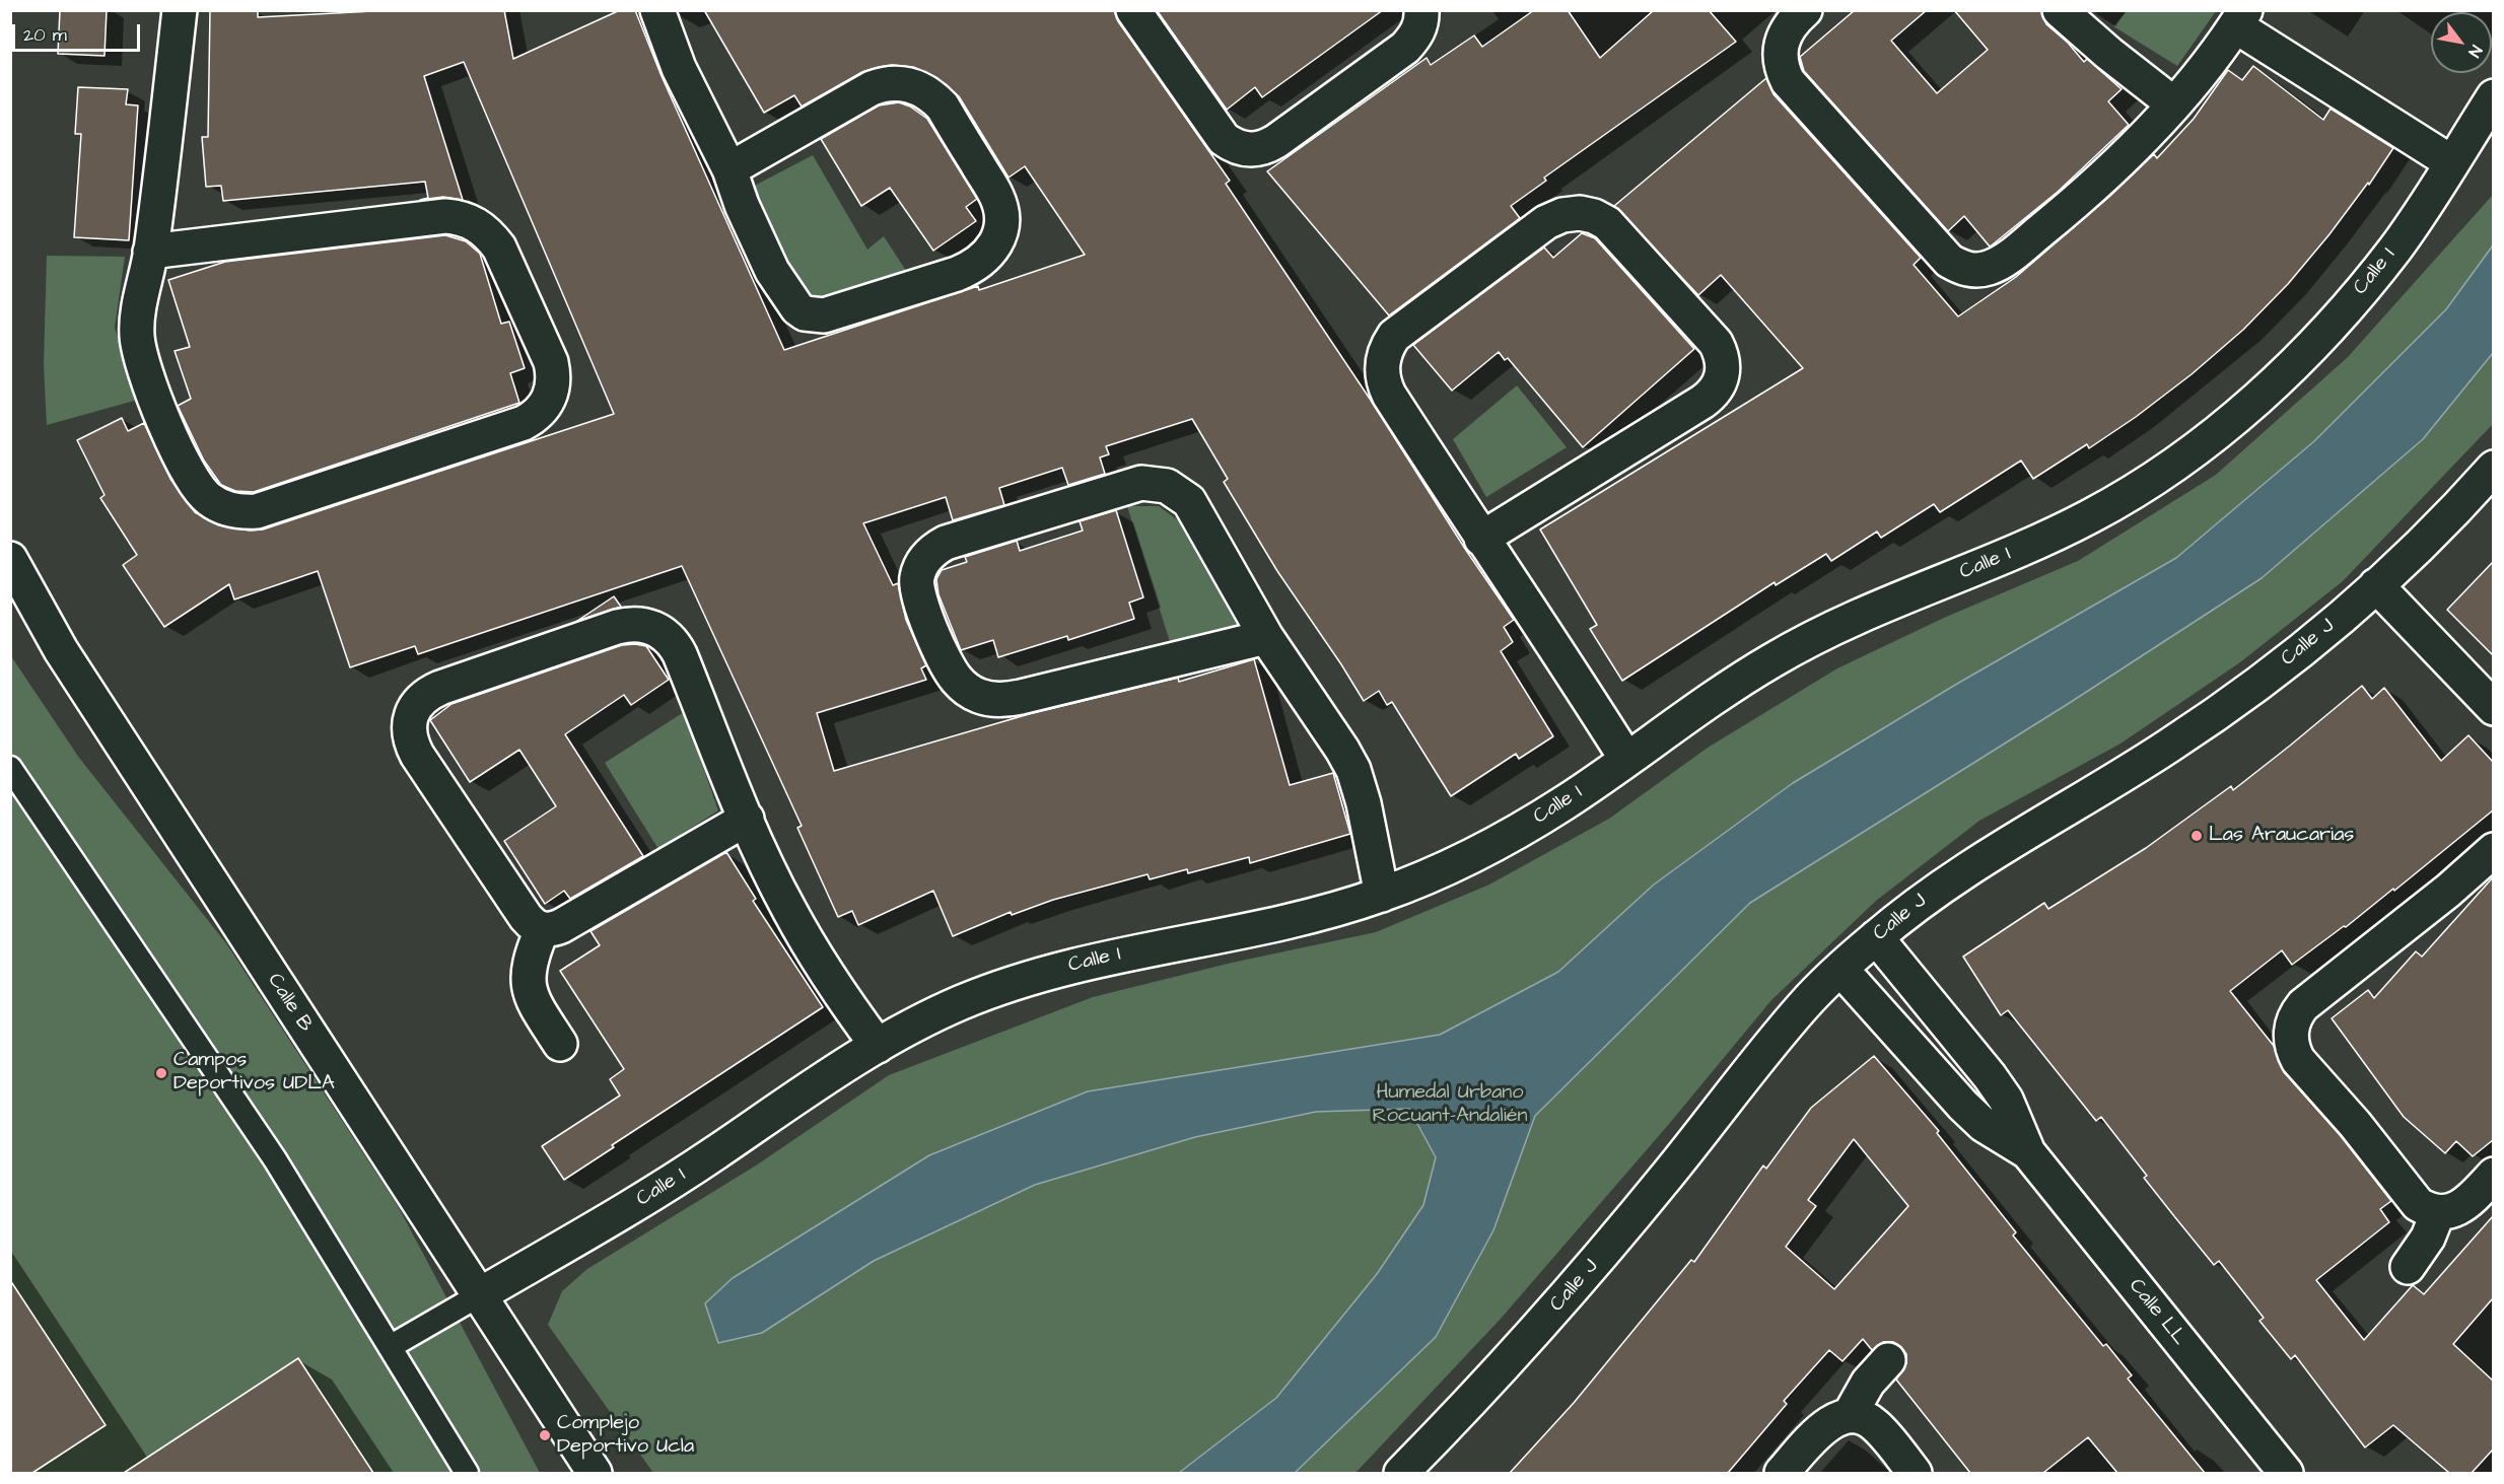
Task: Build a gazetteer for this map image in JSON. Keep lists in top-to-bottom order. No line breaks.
{"streets":{"street":["Calle I","Calle J","Calle B","Calle LL"]},"crossings":[["Calle I","Calle B"],["Calle J","Calle LL"]],"parks":["Humedal Urbano Rocuant-Andalién"],"places":["Las Araucarias","Campos Deportivos UDLA","Complejo Deportivo Ucla"],"scale_bar":"20 m","north":"bottom right"}
